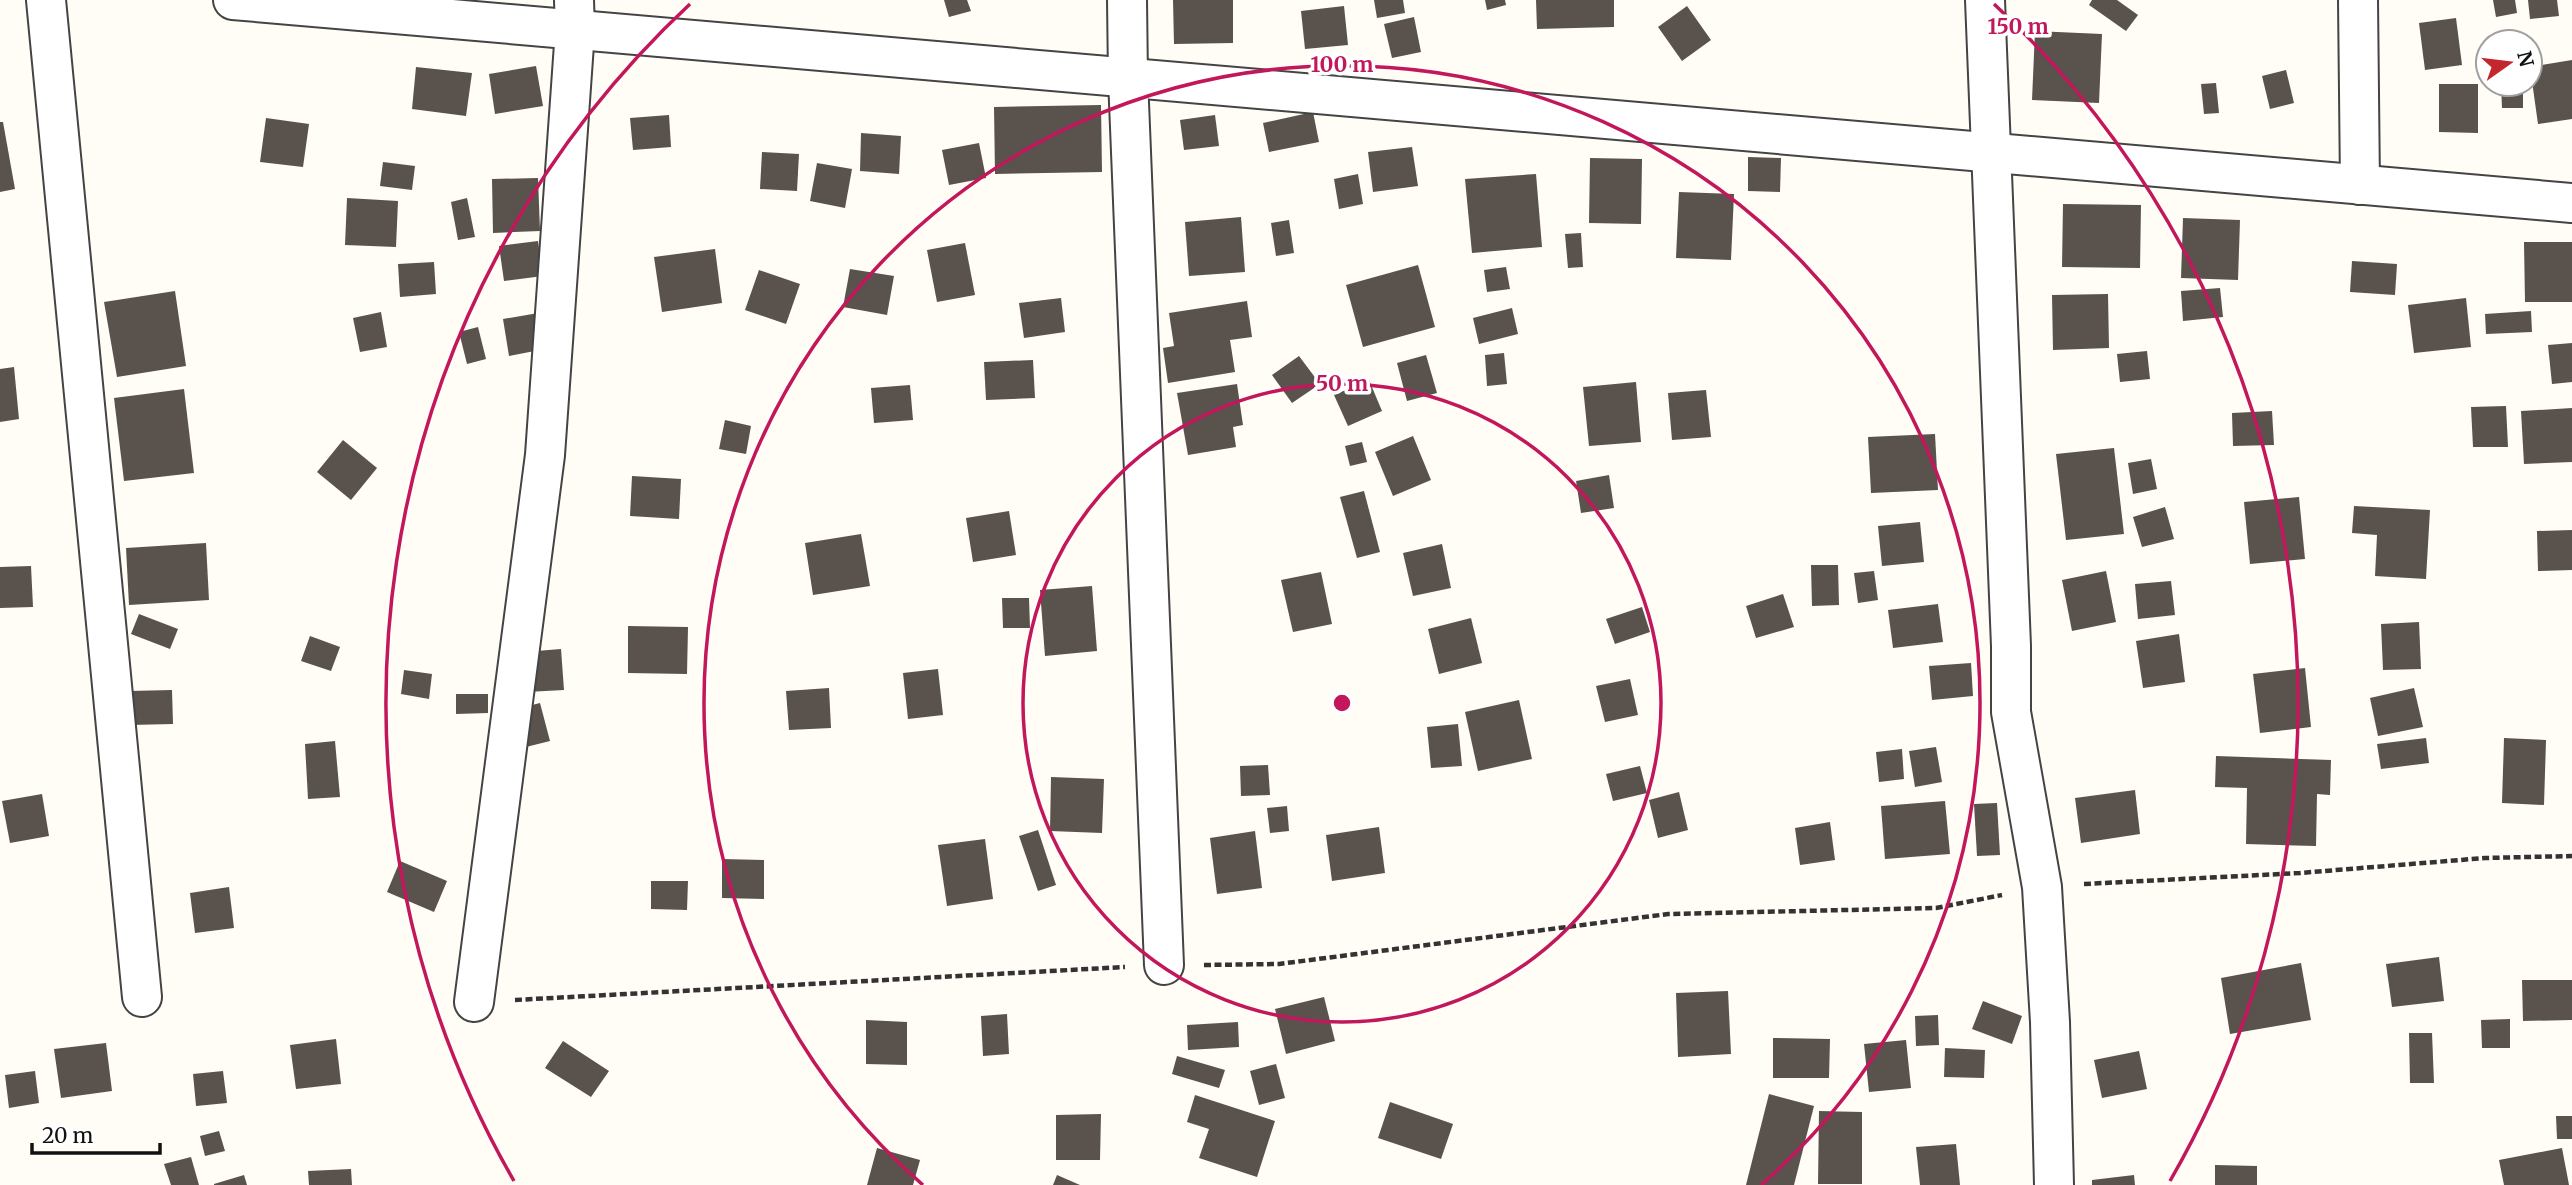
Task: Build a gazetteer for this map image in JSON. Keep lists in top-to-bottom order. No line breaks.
{"scale_bar":"20 m","north":"right","rings":["150 m","100 m","50 m"]}
